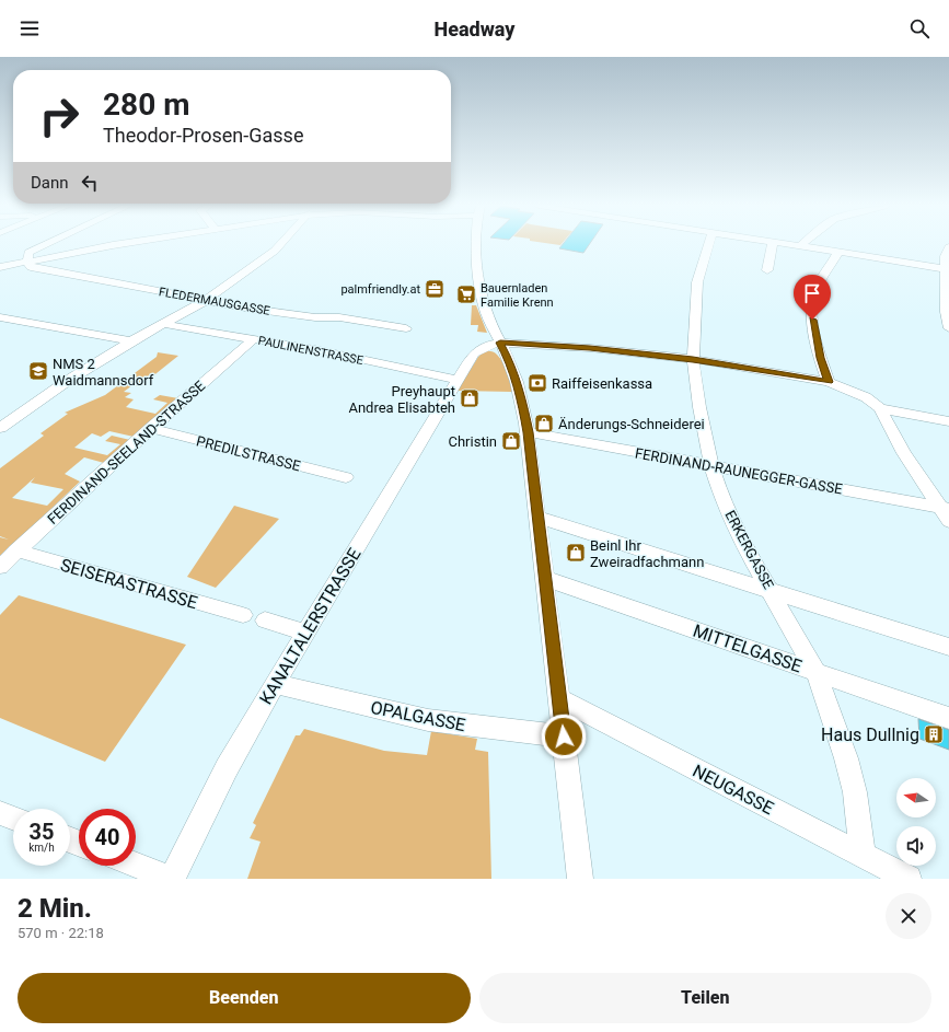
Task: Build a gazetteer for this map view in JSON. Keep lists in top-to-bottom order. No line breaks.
{"streets":{"street":["FLEDERMAUSGASSE","PAULINENSTRASSE","FERDINAND-SEELAND-STRASSE","PREDILSTRASSE","FERDINAND-RAUNEGGER-GASSE","ERKERGASSE","SEISERASTRASSE","KANALTALERSTRASSE","MITTELGASSE","OPALGASSE","NEUGASSE"]},"crossings":[["PAULINENSTRASSE","FERDINAND-SEELAND-STRASSE"],["PAULINENSTRASSE","KANALTALERSTRASSE"],["FERDINAND-SEELAND-STRASSE","PREDILSTRASSE"],["FERDINAND-SEELAND-STRASSE","SEISERASTRASSE"],["FERDINAND-RAUNEGGER-GASSE","ERKERGASSE"],["ERKERGASSE","MITTELGASSE"],["ERKERGASSE","NEUGASSE"],["KANALTALERSTRASSE","OPALGASSE"]],"places":{"office":["palmfriendly.at"],"supermarket":["Bauernladen Familie Krenn"],"school or university":["NMS 2 Waidmannsdorf"],"bank":["Raiffeisenkassa"],"shop":["Preyhaupt Andrea Elisabteh","Änderungs-Schneiderei","Christin","Beinl Ihr Zweiradfachmann"],"building":["Haus Dullnig"]},"north":"left","page":{"header":"Headway","turn":["280 m","Theodor-Prosen-Gasse"],"then":"Dann","speed":"35 km/h","limit":"40","heading":["2 Min.","570 m · 22:18"],"buttons":["Beenden","Teilen"]}}
